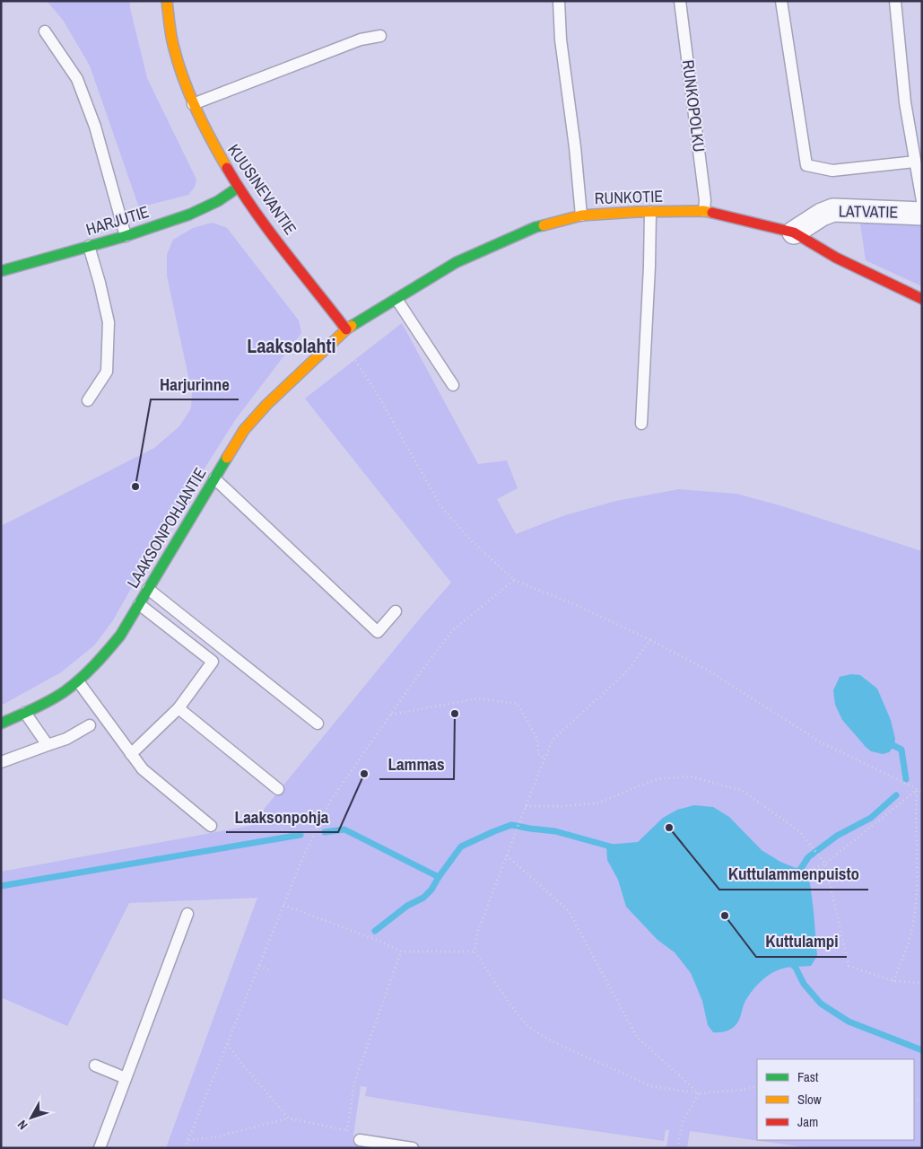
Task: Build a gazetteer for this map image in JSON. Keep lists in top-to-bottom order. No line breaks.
{"streets":{"street":["KUUSINEVANTIE","RUNKOTIE","LATVATIE","HARJUTIE","LAAKSONPOHJANTIE"],"lane":["RUNKOPOLKU"]},"crossings":[["RUNKOPOLKU","RUNKOTIE"],["KUUSINEVANTIE","RUNKOTIE"],["KUUSINEVANTIE","HARJUTIE"],["KUUSINEVANTIE","LAAKSONPOHJANTIE"],["RUNKOTIE","LATVATIE"],["RUNKOTIE","LAAKSONPOHJANTIE"]],"districts":["Laaksolahti"],"places":["Harjurinne","Lammas","Laaksonpohja","Kuttulammenpuisto","Kuttulampi"],"legend":["Fast","Slow","Jam"],"north":"bottom left"}
